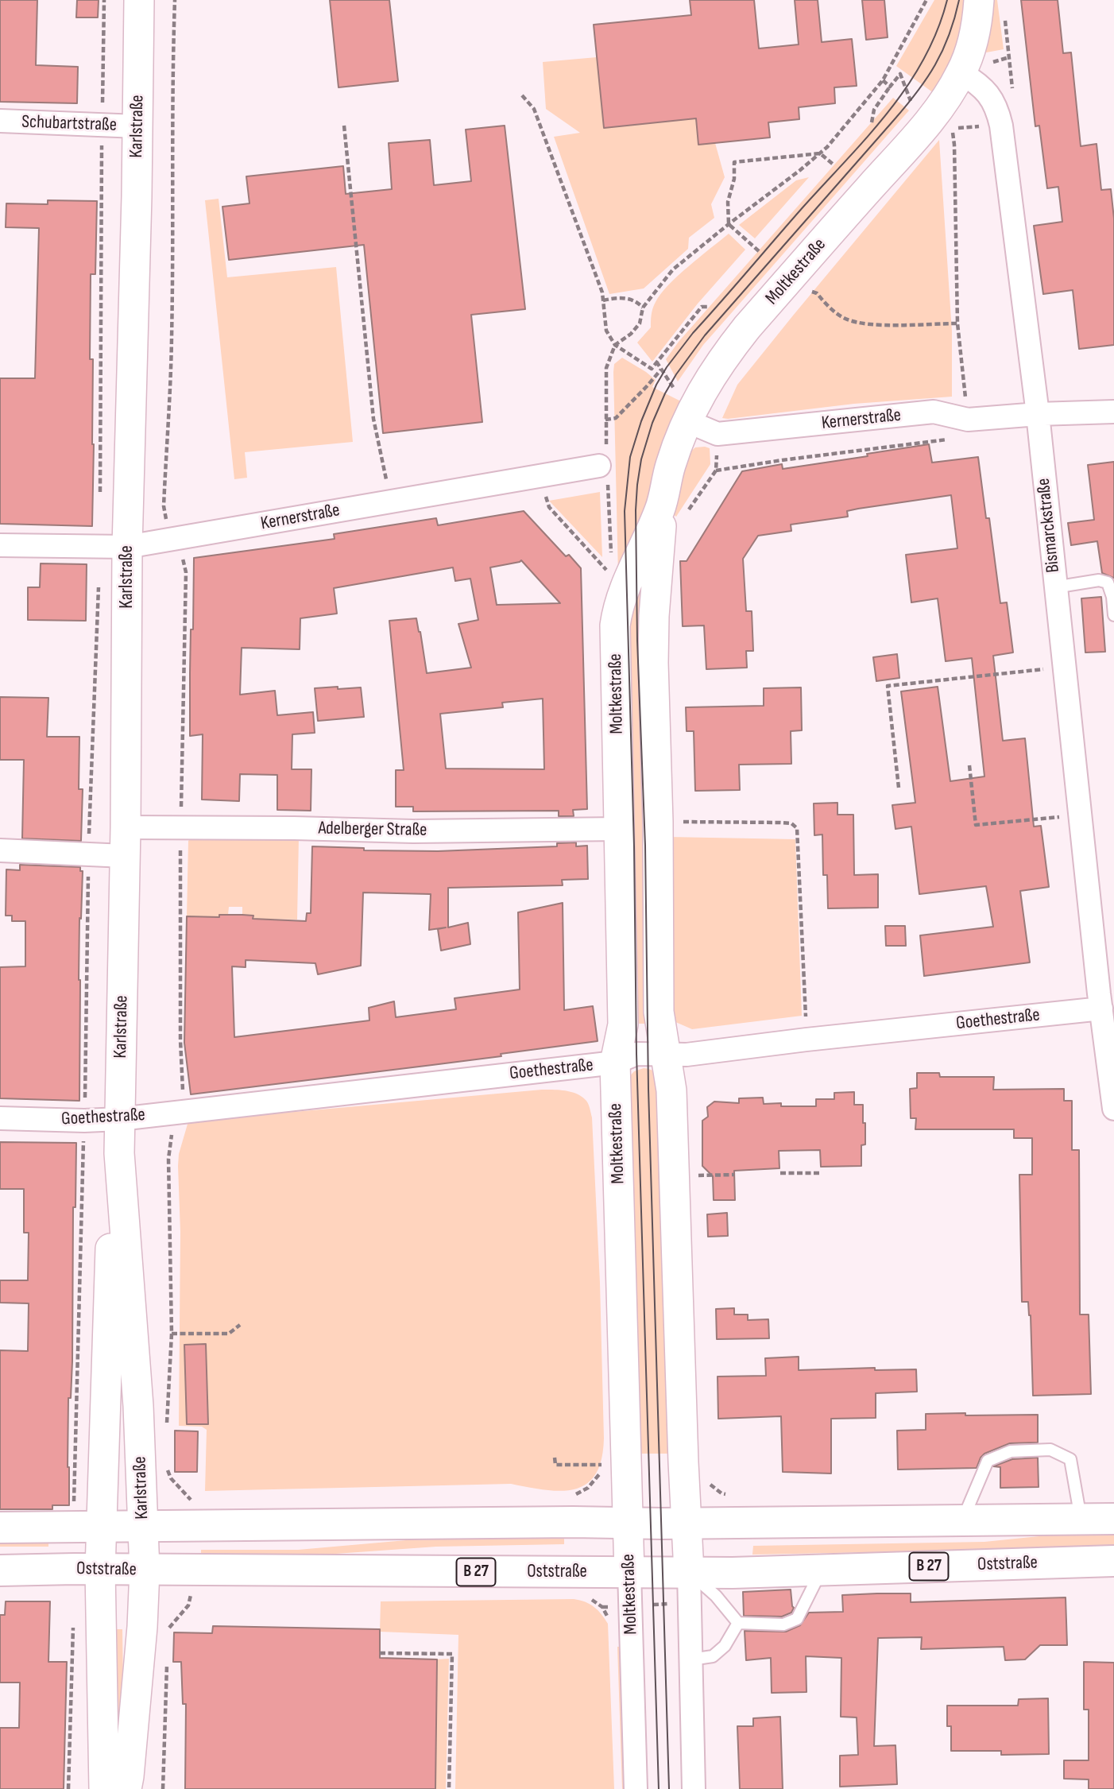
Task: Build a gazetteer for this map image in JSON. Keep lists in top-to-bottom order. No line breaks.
{"streets":{"main road":["Oststraße","B 27"],"street":["Schubartstraße","Karlstraße","Moltkestraße","Kernerstraße","Bismarckstraße","Adelberger Straße","Goethestraße"]},"crossings":[["Schubartstraße","Karlstraße"],["Karlstraße","Kernerstraße"],["Karlstraße","Adelberger Straße"],["Karlstraße","Goethestraße"],["Karlstraße","Oststraße"],["Moltkestraße","Kernerstraße"],["Moltkestraße","Adelberger Straße"],["Moltkestraße","Goethestraße"],["Moltkestraße","Oststraße"],["Kernerstraße","Bismarckstraße"],["Bismarckstraße","Goethestraße"]]}
